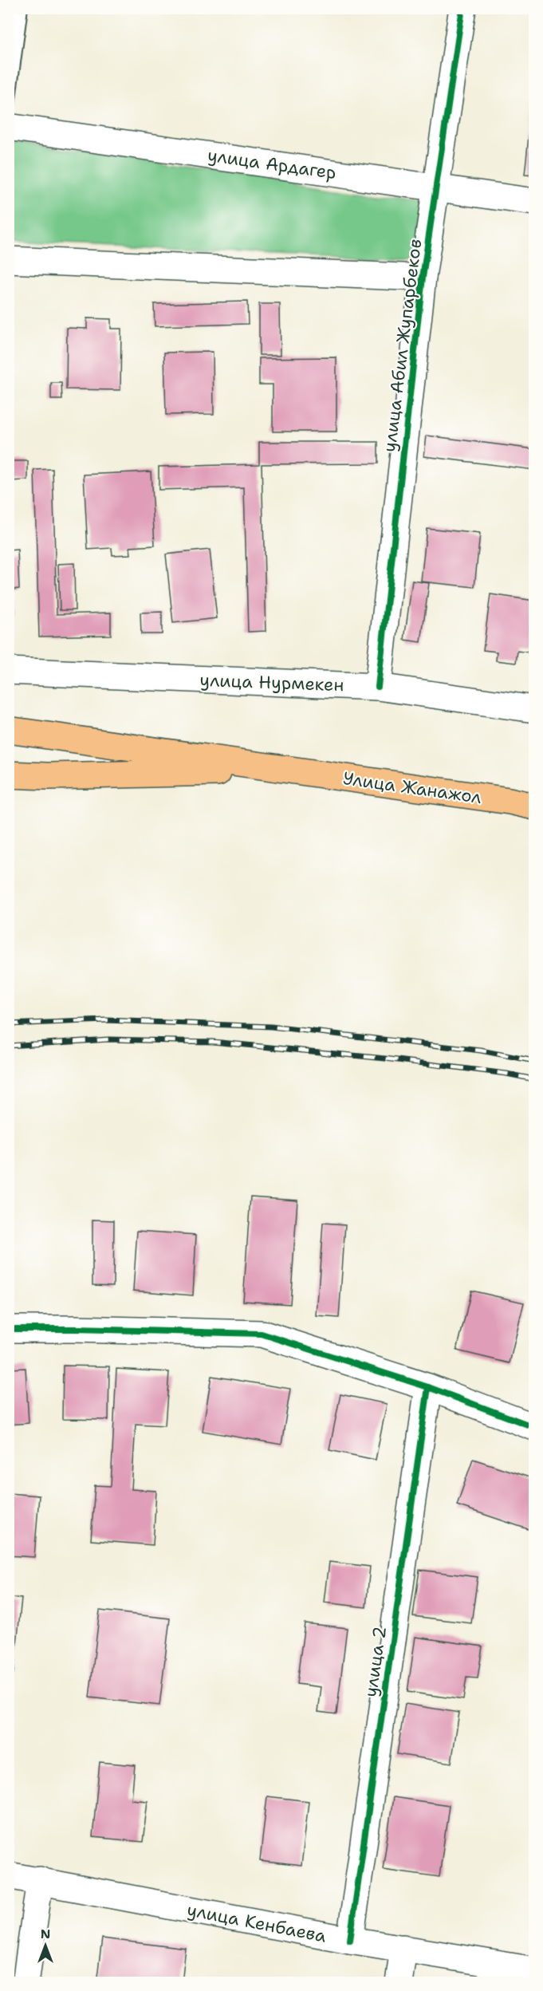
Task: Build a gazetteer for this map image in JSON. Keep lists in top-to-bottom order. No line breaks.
{"streets":{"main road":["Улица Жанажол"],"street":["улица Ардагер","улица Абил Жупарбеков","улица Нурмекен","улица 2","улица Кенбаева"]},"crossings":[["улица Ардагер","улица Абил Жупарбеков"],["улица Абил Жупарбеков","улица Нурмекен"],["улица 2","улица Кенбаева"]],"north":"top"}
